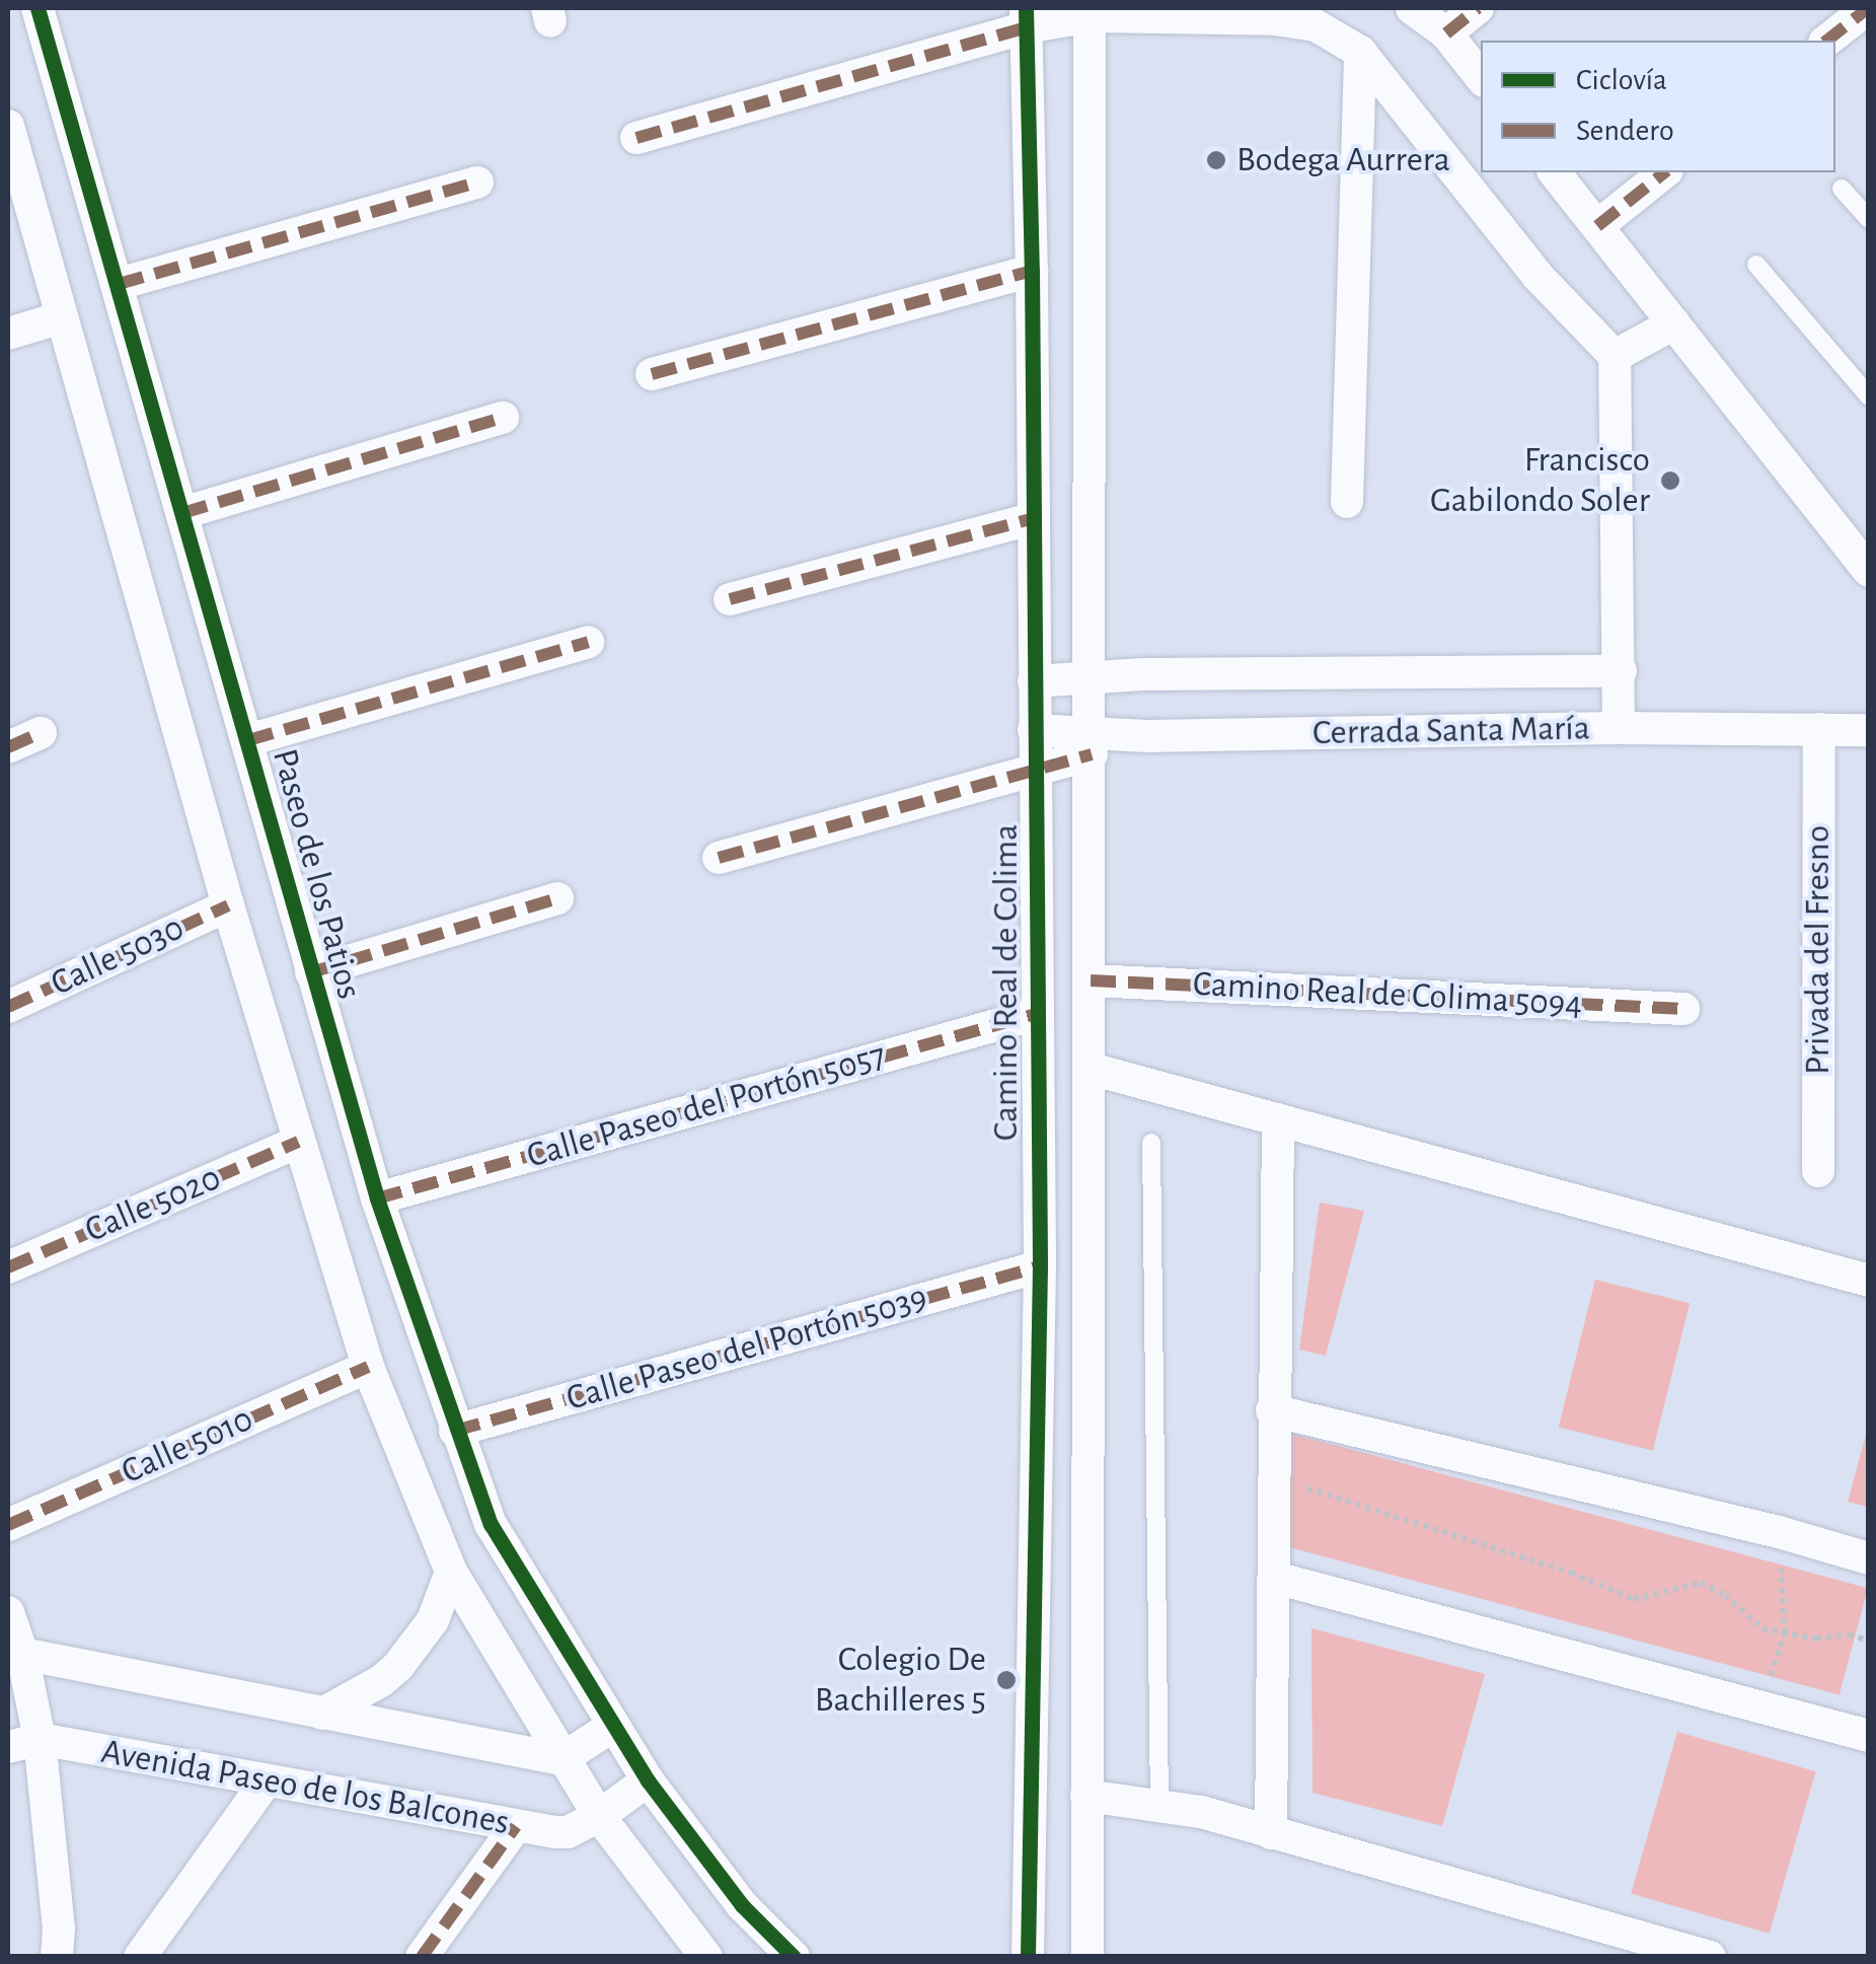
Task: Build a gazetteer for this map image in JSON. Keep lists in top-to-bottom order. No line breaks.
{"streets":{"street":["Cerrada Santa María","Paseo de los Patios","Privada del Fresno","Calle 5030","Camino Real de Colima","Camino Real de Colima 5094","Calle Paseo del Portón 5057","Calle 5020","Calle Paseo del Portón 5039","Calle 5010","Avenida Paseo de los Balcones"]},"crossings":[["Cerrada Santa María","Privada del Fresno"],["Cerrada Santa María","Camino Real de Colima"],["Paseo de los Patios","Calle Paseo del Portón 5057"],["Paseo de los Patios","Calle Paseo del Portón 5039"],["Camino Real de Colima","Calle Paseo del Portón 5057"],["Camino Real de Colima","Calle Paseo del Portón 5039"]],"places":["Bodega Aurrera","Francisco Gabilondo Soler","Colegio De Bachilleres 5"],"legend":["Ciclovía","Sendero"]}
